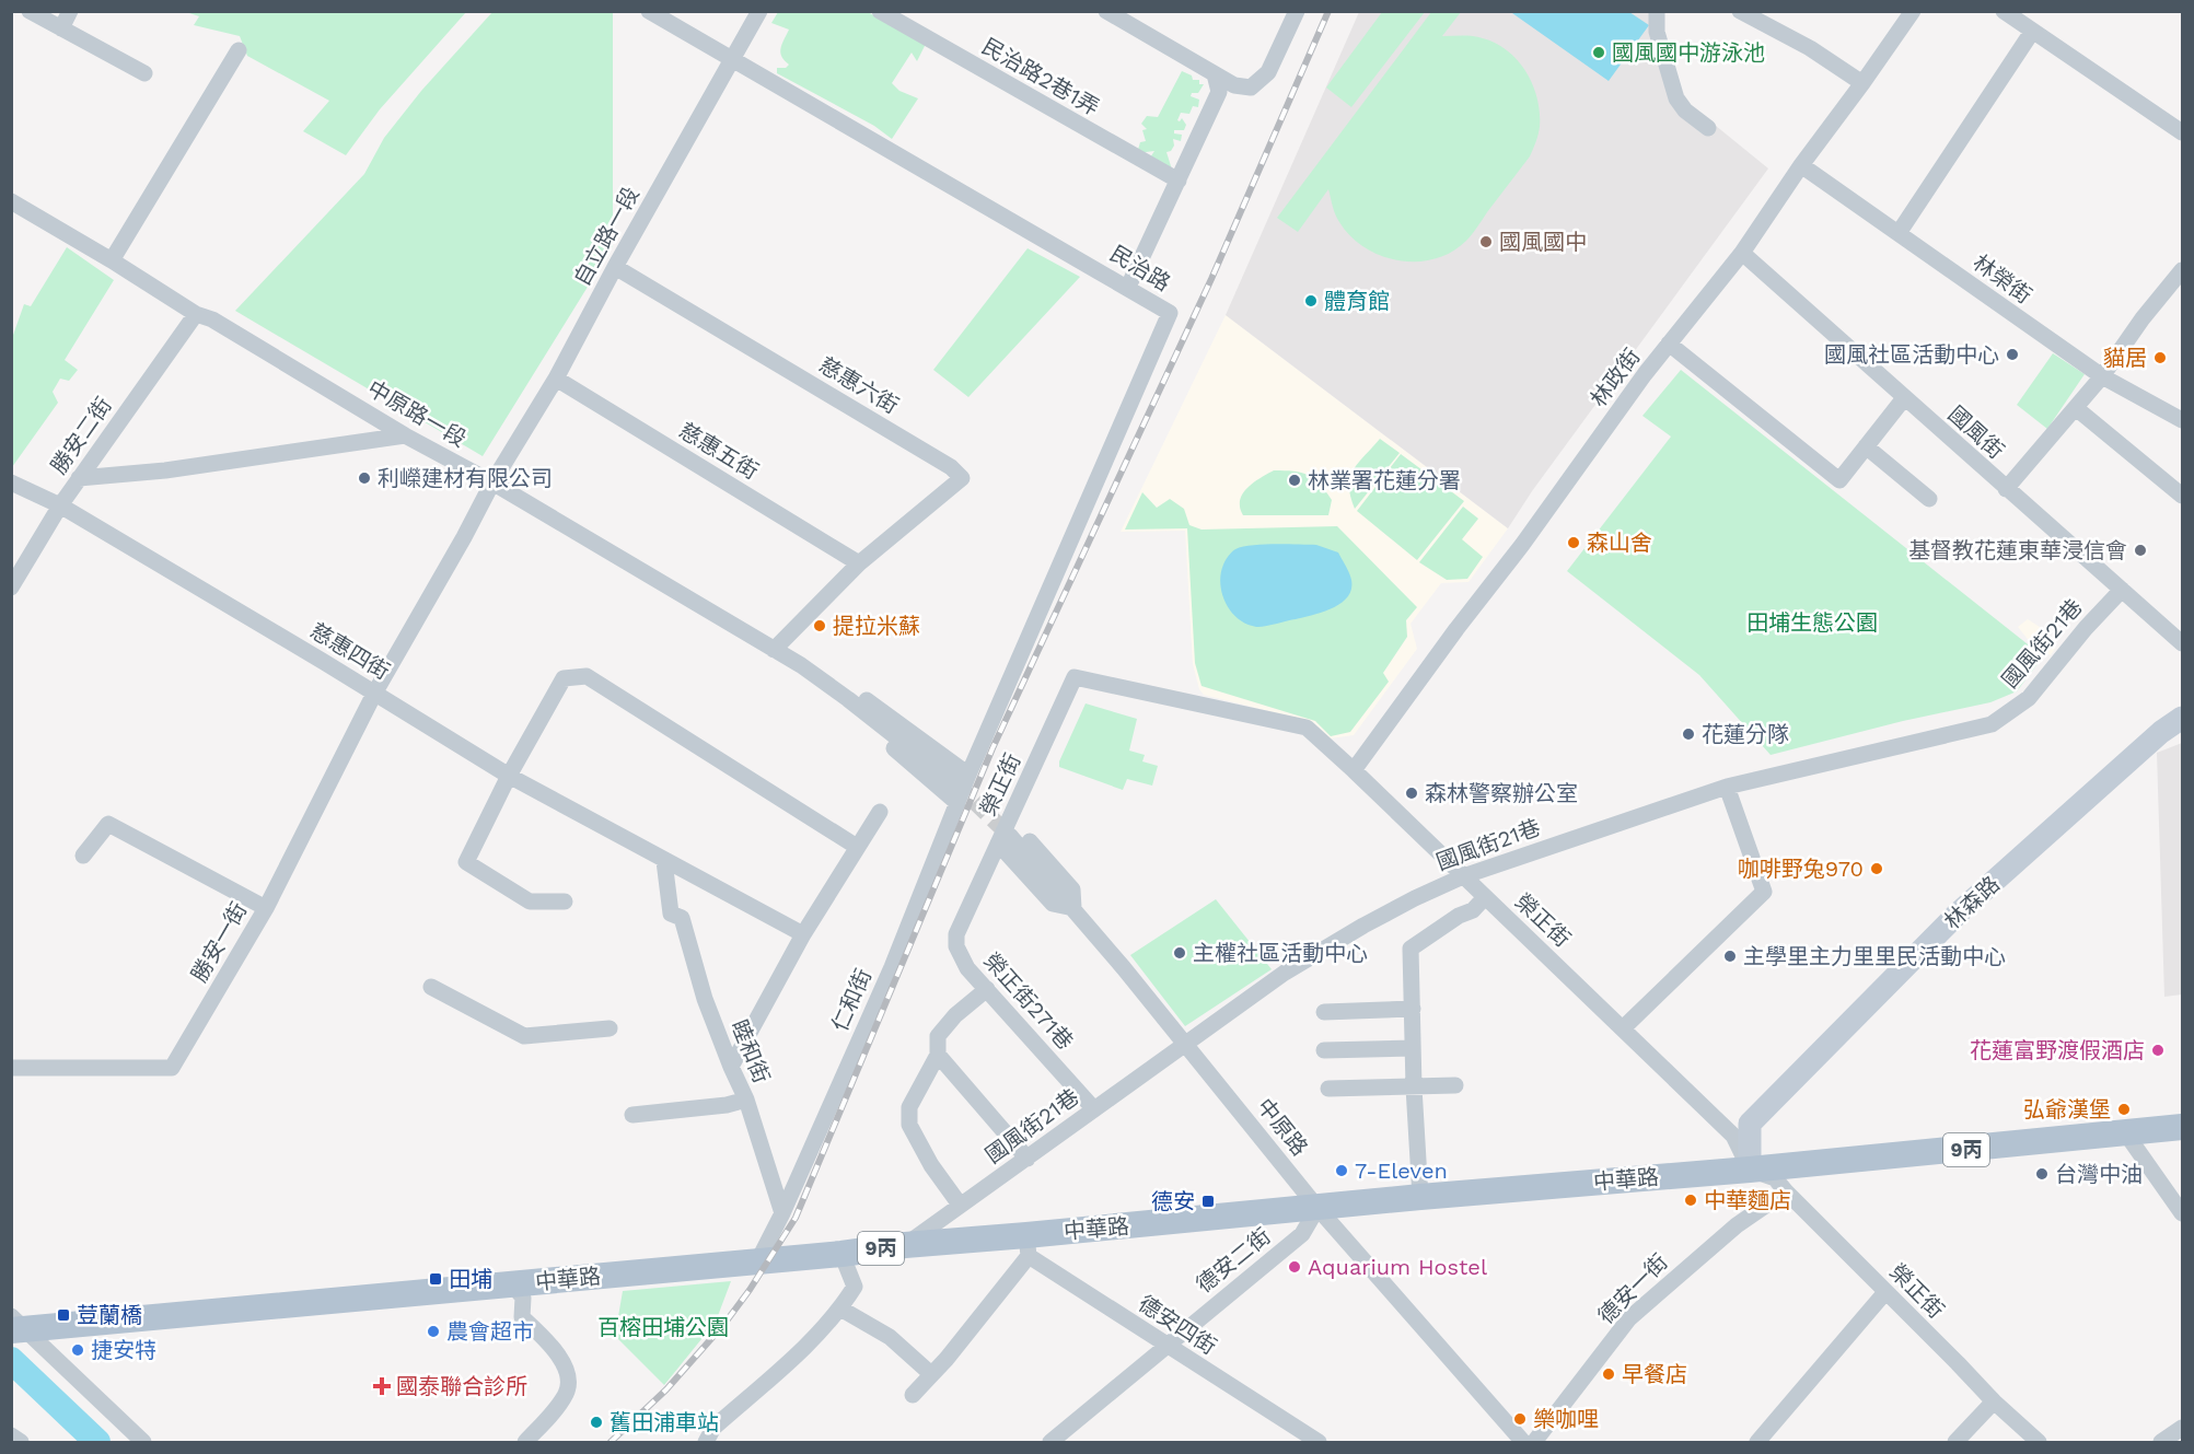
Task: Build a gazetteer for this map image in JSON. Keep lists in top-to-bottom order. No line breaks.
{"streets":{"main road":["9丙","中華路"],"street":["民治路2巷1弄","自立路一段","民治路","林榮街","林政街","慈惠六街","中原路一段","國風街","勝安二街","慈惠五街","國風街21巷","慈惠四街","榮正街","林森路","勝安一街","仁和街","榮正街271巷","睦和街","中原路","德安二街","德安一街","德安四街"]},"crossings":[["自立路一段","民治路"],["自立路一段","慈惠六街"],["自立路一段","中原路一段"],["自立路一段","慈惠五街"],["自立路一段","勝安一街"],["民治路","仁和街"],["林榮街","林政街"],["林政街","國風街"],["林政街","榮正街"],["慈惠六街","慈惠五街"],["中原路一段","勝安二街"],["中原路一段","勝安一街"],["國風街","國風街21巷"],["勝安二街","慈惠四街"],["國風街21巷","榮正街"],["國風街21巷","榮正街271巷"],["國風街21巷","中原路"],["國風街21巷","中華路"],["慈惠四街","勝安一街"],["慈惠四街","睦和街"],["榮正街","林森路"],["榮正街","榮正街271巷"],["榮正街","中原路"],["榮正街","中華路"],["榮正街","德安一街"],["林森路","中華路"],["仁和街","睦和街"],["榮正街271巷","中原路"],["中原路","中華路"],["中原路","德安二街"],["中華路","德安二街"],["中華路","德安四街"],["德安二街","德安四街"]],"parks":["田埔生態公園","百榕田埔公園"],"places":{"other":["國風國中游泳池","國風國中","體育館","國風社區活動中心","貓居","利嶸建材有限公司","林業署花蓮分署","森山舍","基督教花蓮東華浸信會","提拉米蘇","花蓮分隊","森林警察辦公室","咖啡野兔970","主權社區活動中心","主學里主力里里民活動中心","花蓮富野渡假酒店","弘爺漢堡","7-Eleven","台灣中油","中華麵店","Aquarium Hostel","農會超市","捷安特","早餐店","樂咖哩","舊田浦車站"],"transit":["德安","田埔","荳蘭橋"],"health":["國泰聯合診所"]}}
